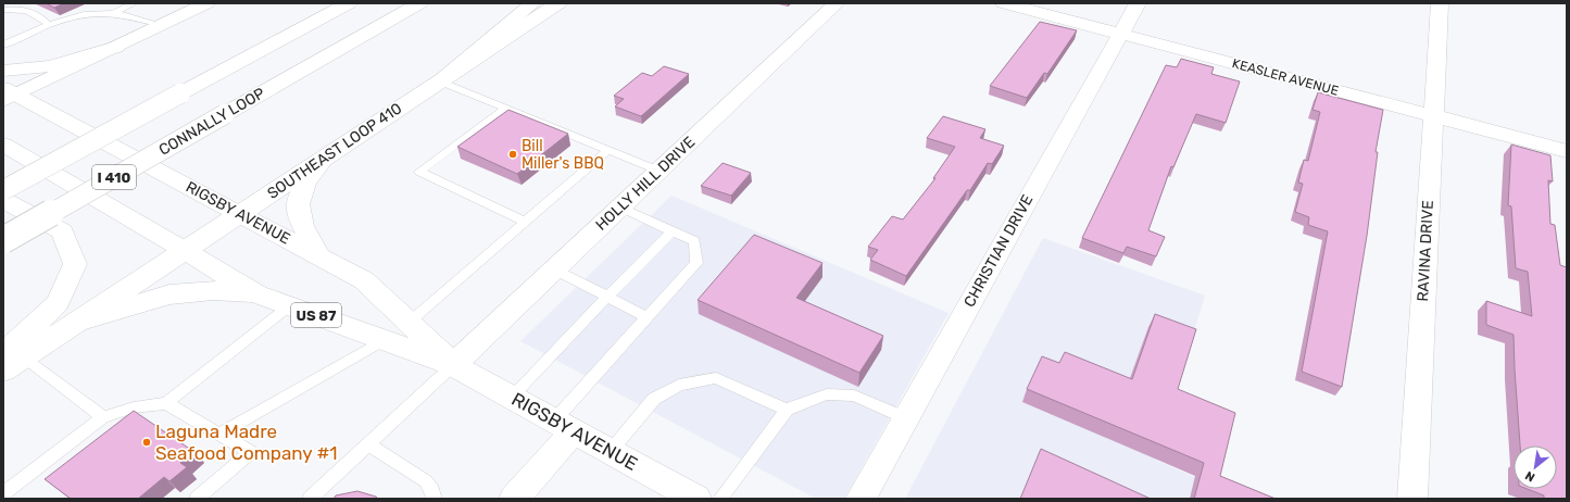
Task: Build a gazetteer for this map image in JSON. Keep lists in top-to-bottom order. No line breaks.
{"streets":{"main road":["KEASLER AVENUE","CONNALLY LOOP","SOUTHEAST LOOP 410","I 410","HOLLY HILL DRIVE","RIGSBY AVENUE","CHRISTIAN DRIVE","RAVINA DRIVE","US 87"]},"crossings":[["KEASLER AVENUE","CHRISTIAN DRIVE"],["KEASLER AVENUE","RAVINA DRIVE"],["SOUTHEAST LOOP 410","RIGSBY AVENUE"],["HOLLY HILL DRIVE","RIGSBY AVENUE"]],"places":["Bill Miller's BBQ","Laguna Madre Seafood Company #1"],"north":"bottom left"}
